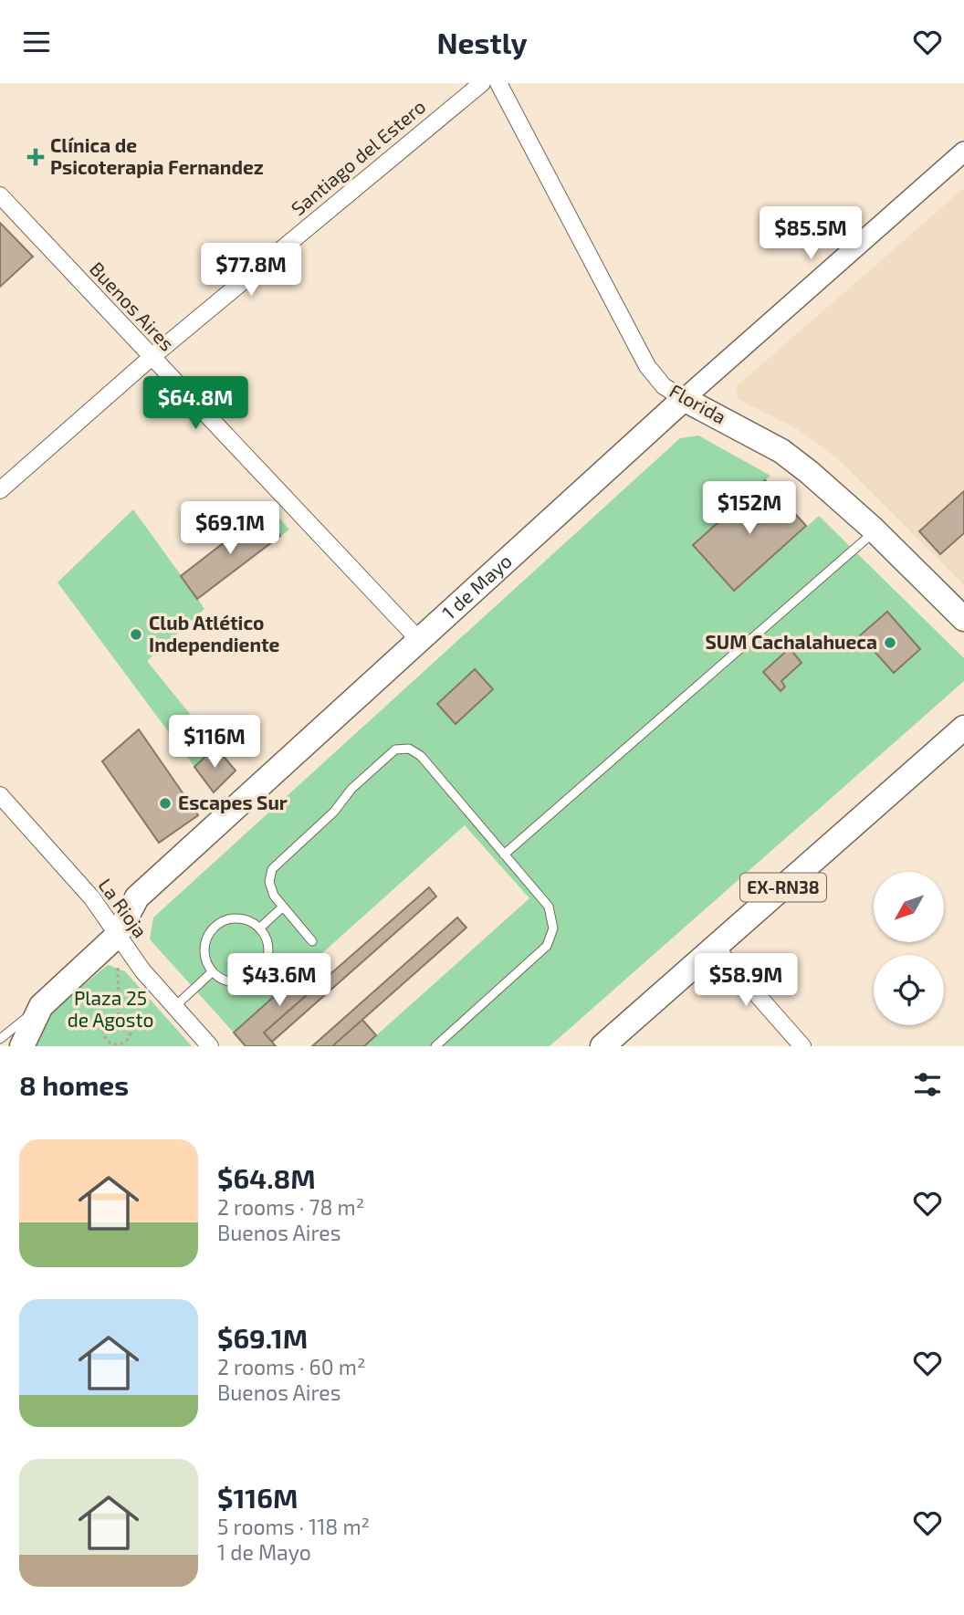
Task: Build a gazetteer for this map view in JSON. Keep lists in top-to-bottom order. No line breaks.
{"streets":{"main road":["Florida","1 de Mayo","EX-RN38"],"street":["Santiago del Estero","Buenos Aires","La Rioja"]},"crossings":[["Santiago del Estero","Buenos Aires"],["Buenos Aires","1 de Mayo"],["Florida","1 de Mayo"],["1 de Mayo","La Rioja"]],"parks":["Plaza 25 de Agosto"],"places":{"health":["Clínica de Psicoterapia Fernandez"],"other":["Club Atlético Independiente","SUM Cachalahueca","Escapes Sur"]},"north":"bottom left","page":{"header":"Nestly","price":["$85.5M","$77.8M","$64.8M","$152M","$69.1M","$116M","$43.6M","$58.9M"],"heading":"8 homes","list":[{"name":"$64.8M","note":"2 rooms · 78 m² · Buenos Aires"},{"name":"$69.1M","note":"2 rooms · 60 m² · Buenos Aires"},{"name":"$116M","note":"5 rooms · 118 m² · 1 de Mayo"}]}}
